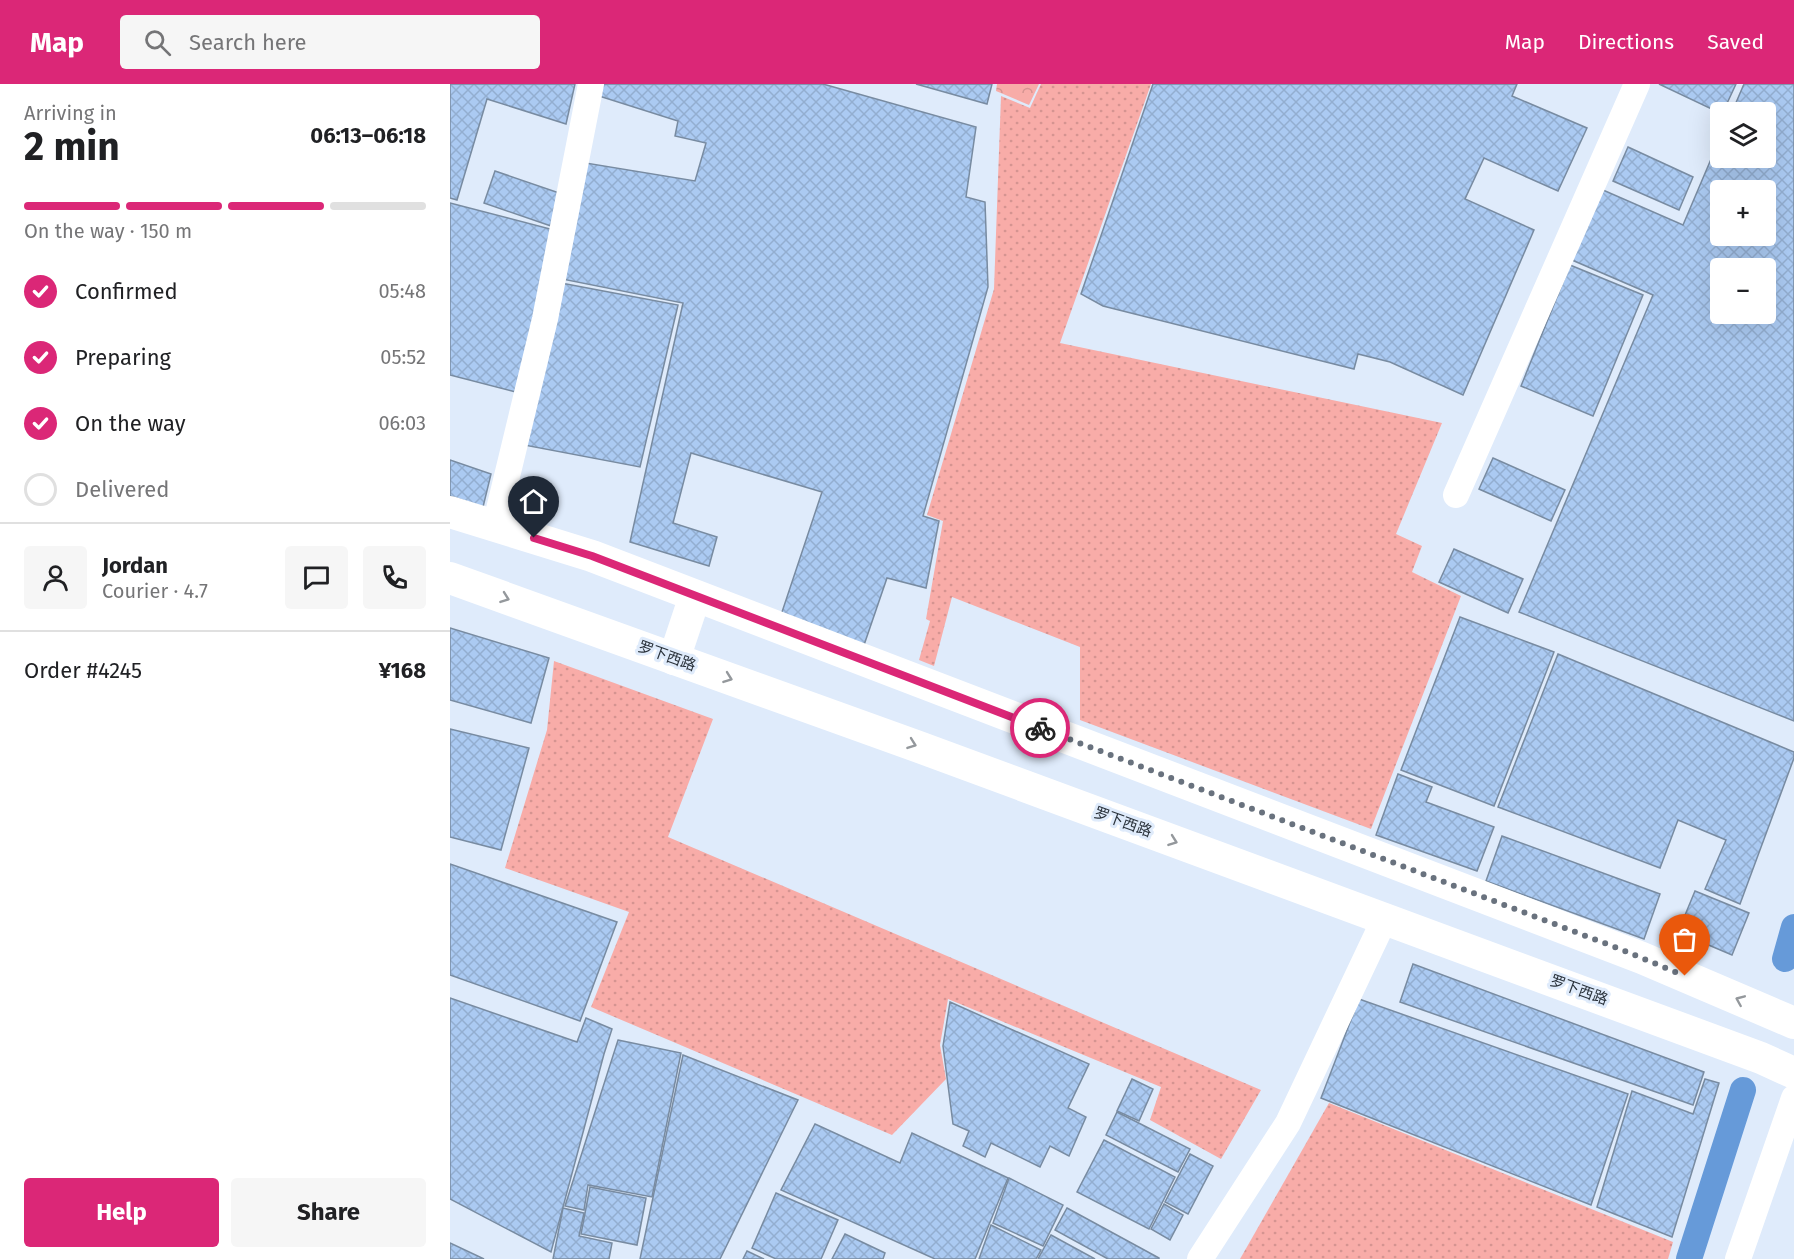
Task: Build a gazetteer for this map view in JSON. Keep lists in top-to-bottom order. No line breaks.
{"streets":{"main road":["罗下西路"]},"page":{"header":"Map","search":"Search here","nav":["Map","Directions","Saved"],"heading":["2 min","Arriving in","06:13–06:18"],"panel":["Jordan","Courier · 4.7","Order #4245","¥168"],"map_buttons":["+","−"],"bar":"On the way · 150 m","list":[["Confirmed","05:48"],["Preparing","05:52"],["On the way","06:03"],"Delivered"],"buttons":["Help","Share"]}}
